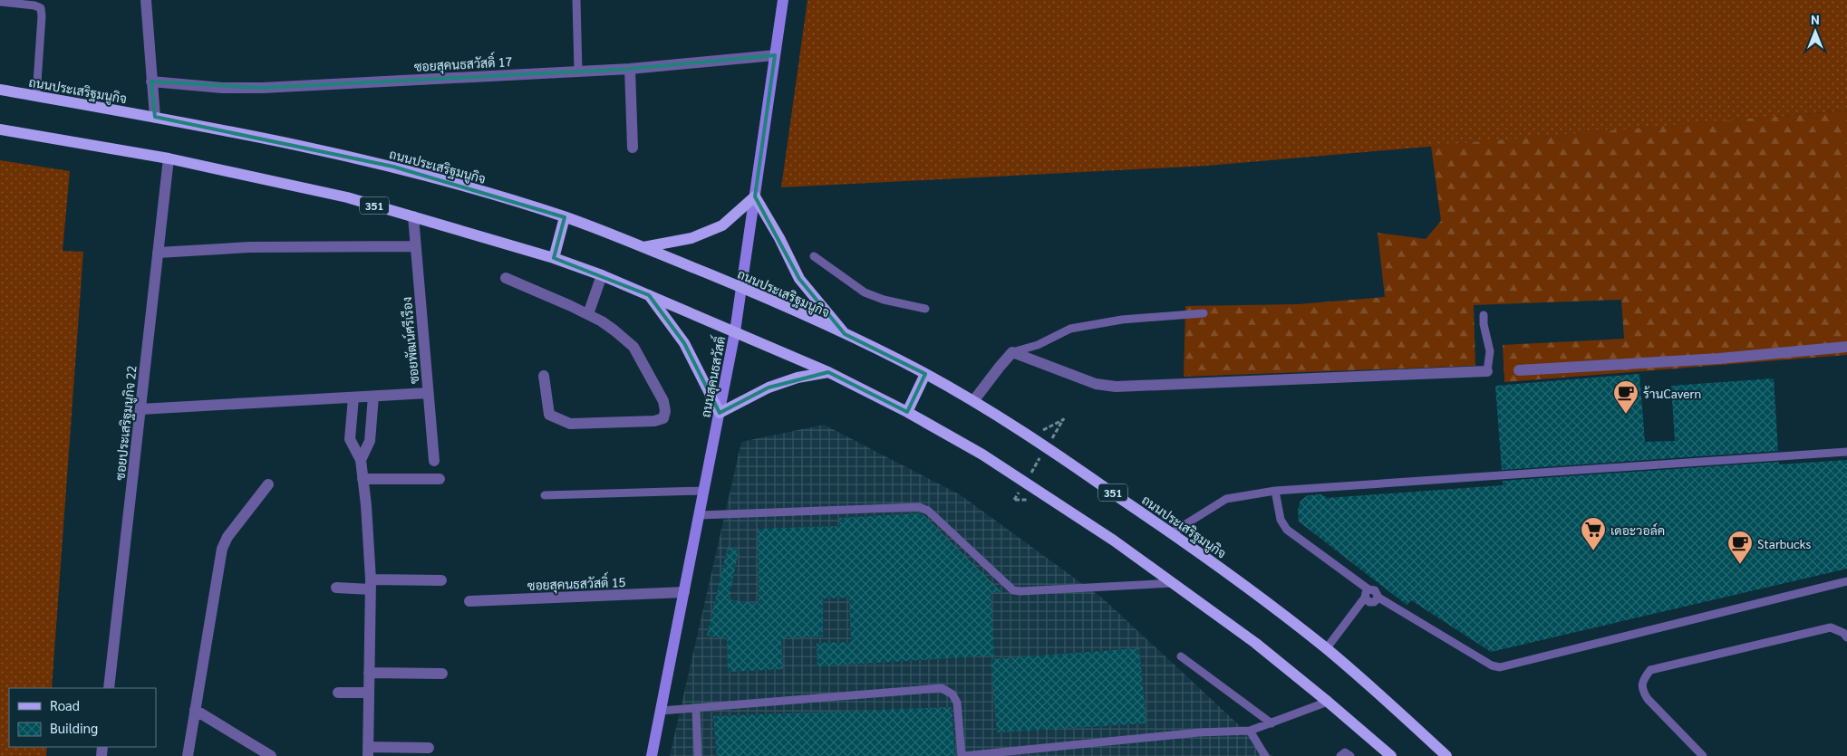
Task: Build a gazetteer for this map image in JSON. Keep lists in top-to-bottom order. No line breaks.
{"streets":{"main road":["ถนนประเสริฐมนูกิจ","351","ถนนสุคนธสวัสดิ์"],"street":["ซอยสุคนธสวัสดิ์ 17","ซอยพัฒน์ศรีเรือง","ซอยประเสริฐมนูกิจ 22","ซอยสุคนธสวัสดิ์ 15"]},"crossings":[["ซอยสุคนธสวัสดิ์ 17","ถนนสุคนธสวัสดิ์"],["ถนนประเสริฐมนูกิจ","ถนนสุคนธสวัสดิ์"],["351","ซอยพัฒน์ศรีเรือง"],["351","ถนนสุคนธสวัสดิ์"],["351","ซอยประเสริฐมนูกิจ 22"],["ถนนสุคนธสวัสดิ์","ซอยสุคนธสวัสดิ์ 15"]],"places":{"cafe":["ร้านCavern","Starbucks"],"supermarket":["เดอะวอล์ค"]},"legend":["Road","Building"],"north":"top"}
